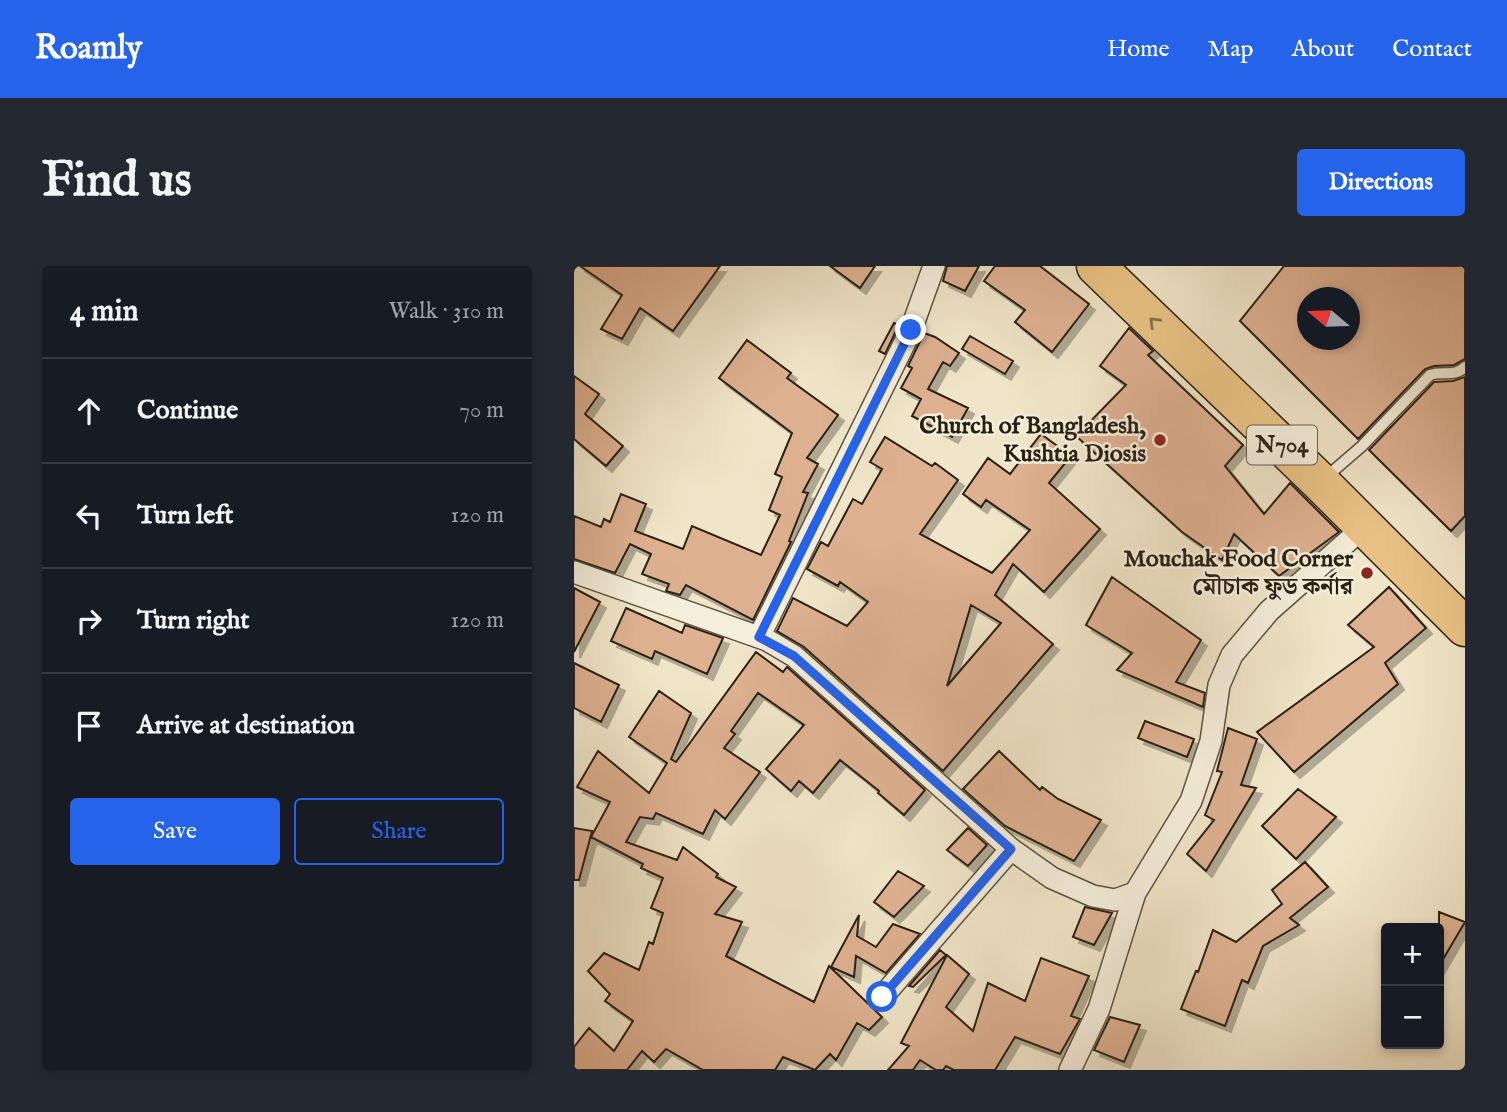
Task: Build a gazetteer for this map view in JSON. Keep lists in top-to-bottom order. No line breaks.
{"streets":{"highway":["N704"]},"places":["Church of Bangladesh, Kushtia Diosis","Mouchak Food Corner মৌচাক ফুড কর্নার"],"north":"left","page":{"header":"Roamly","nav":["Home","Map","About","Contact"],"buttons":["Directions",["Save","Share"]],"title":"Find us","heading":["4 min","Walk · 310 m"],"list":[["Continue","70 m"],["Turn left","120 m"],["Turn right","120 m"],"Arrive at destination"],"map_buttons":["+","−"]}}
